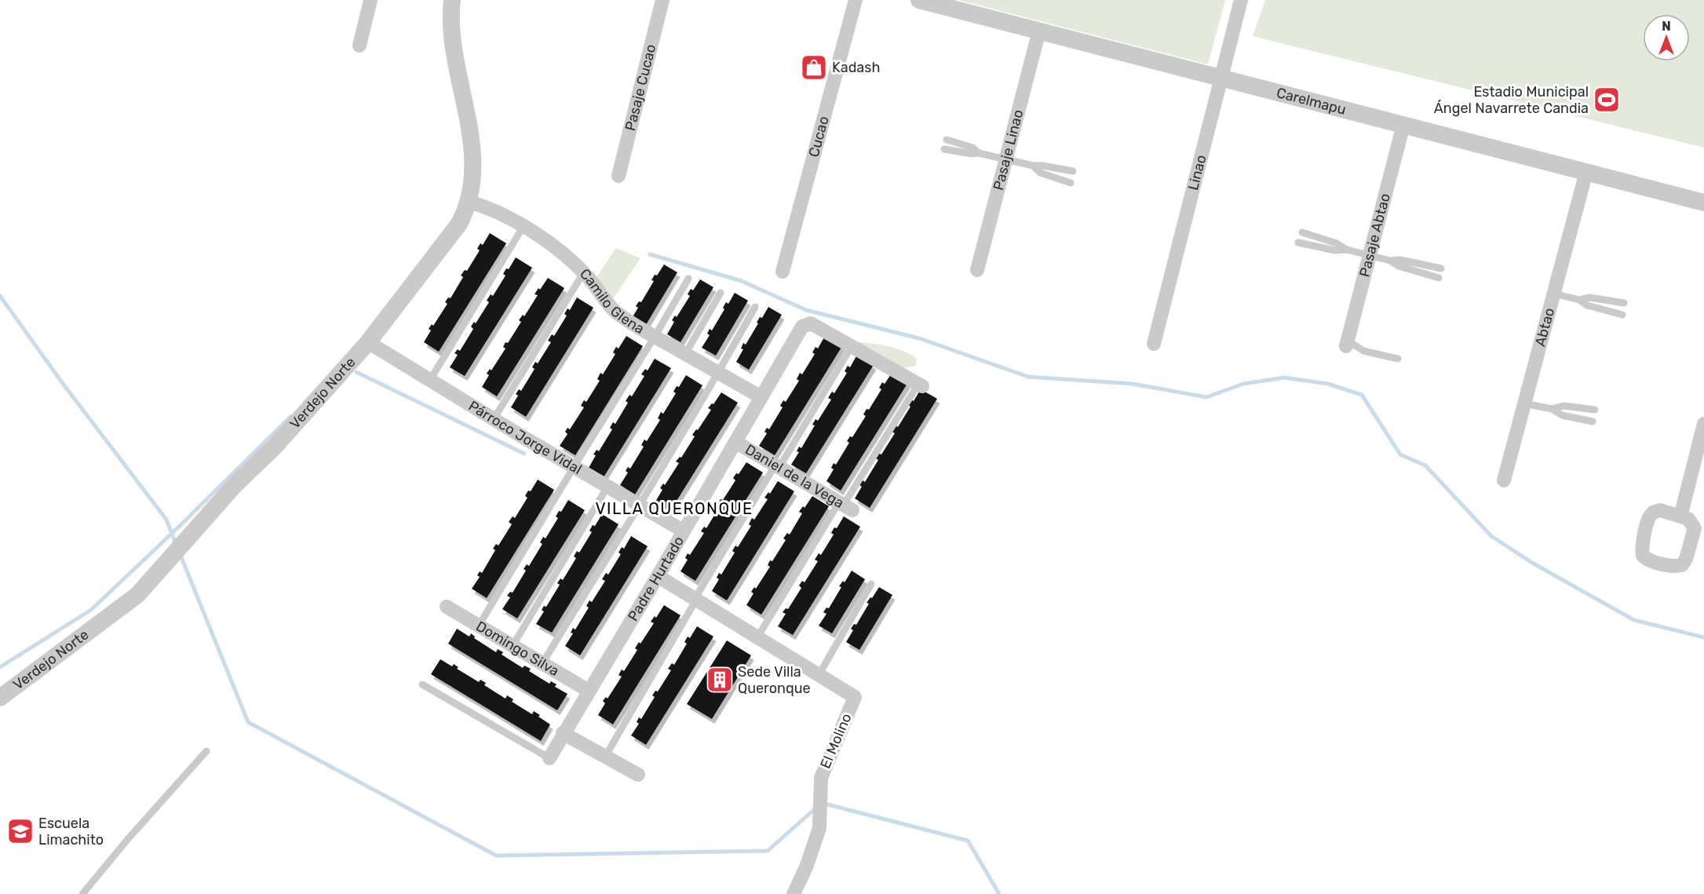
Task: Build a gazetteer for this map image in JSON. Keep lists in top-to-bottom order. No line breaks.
{"streets":{"street":["Pasaje Cucao","Carelmapu","Cucao","Pasaje Linao","Linao","Pasaje Abtao","Camilo Glena","Abtao","Verdejo Norte","Párroco Jorge Vidal","Daniel de la Vega","Padre Hurtado","Domingo Silva","El Molino"]},"crossings":[["Carelmapu","Pasaje Linao"],["Carelmapu","Linao"],["Carelmapu","Pasaje Abtao"],["Carelmapu","Abtao"],["Camilo Glena","Verdejo Norte"],["Camilo Glena","Padre Hurtado"],["Verdejo Norte","Párroco Jorge Vidal"],["Párroco Jorge Vidal","Padre Hurtado"],["Daniel de la Vega","Padre Hurtado"],["Padre Hurtado","Domingo Silva"]],"districts":["VILLA QUERONQUE"],"places":{"shop":["Kadash"],"sports":["Estadio Municipal Ángel Navarrete Candia"],"building":["Sede Villa Queronque"],"school or university":["Escuela Limachito"]},"north":"top"}
